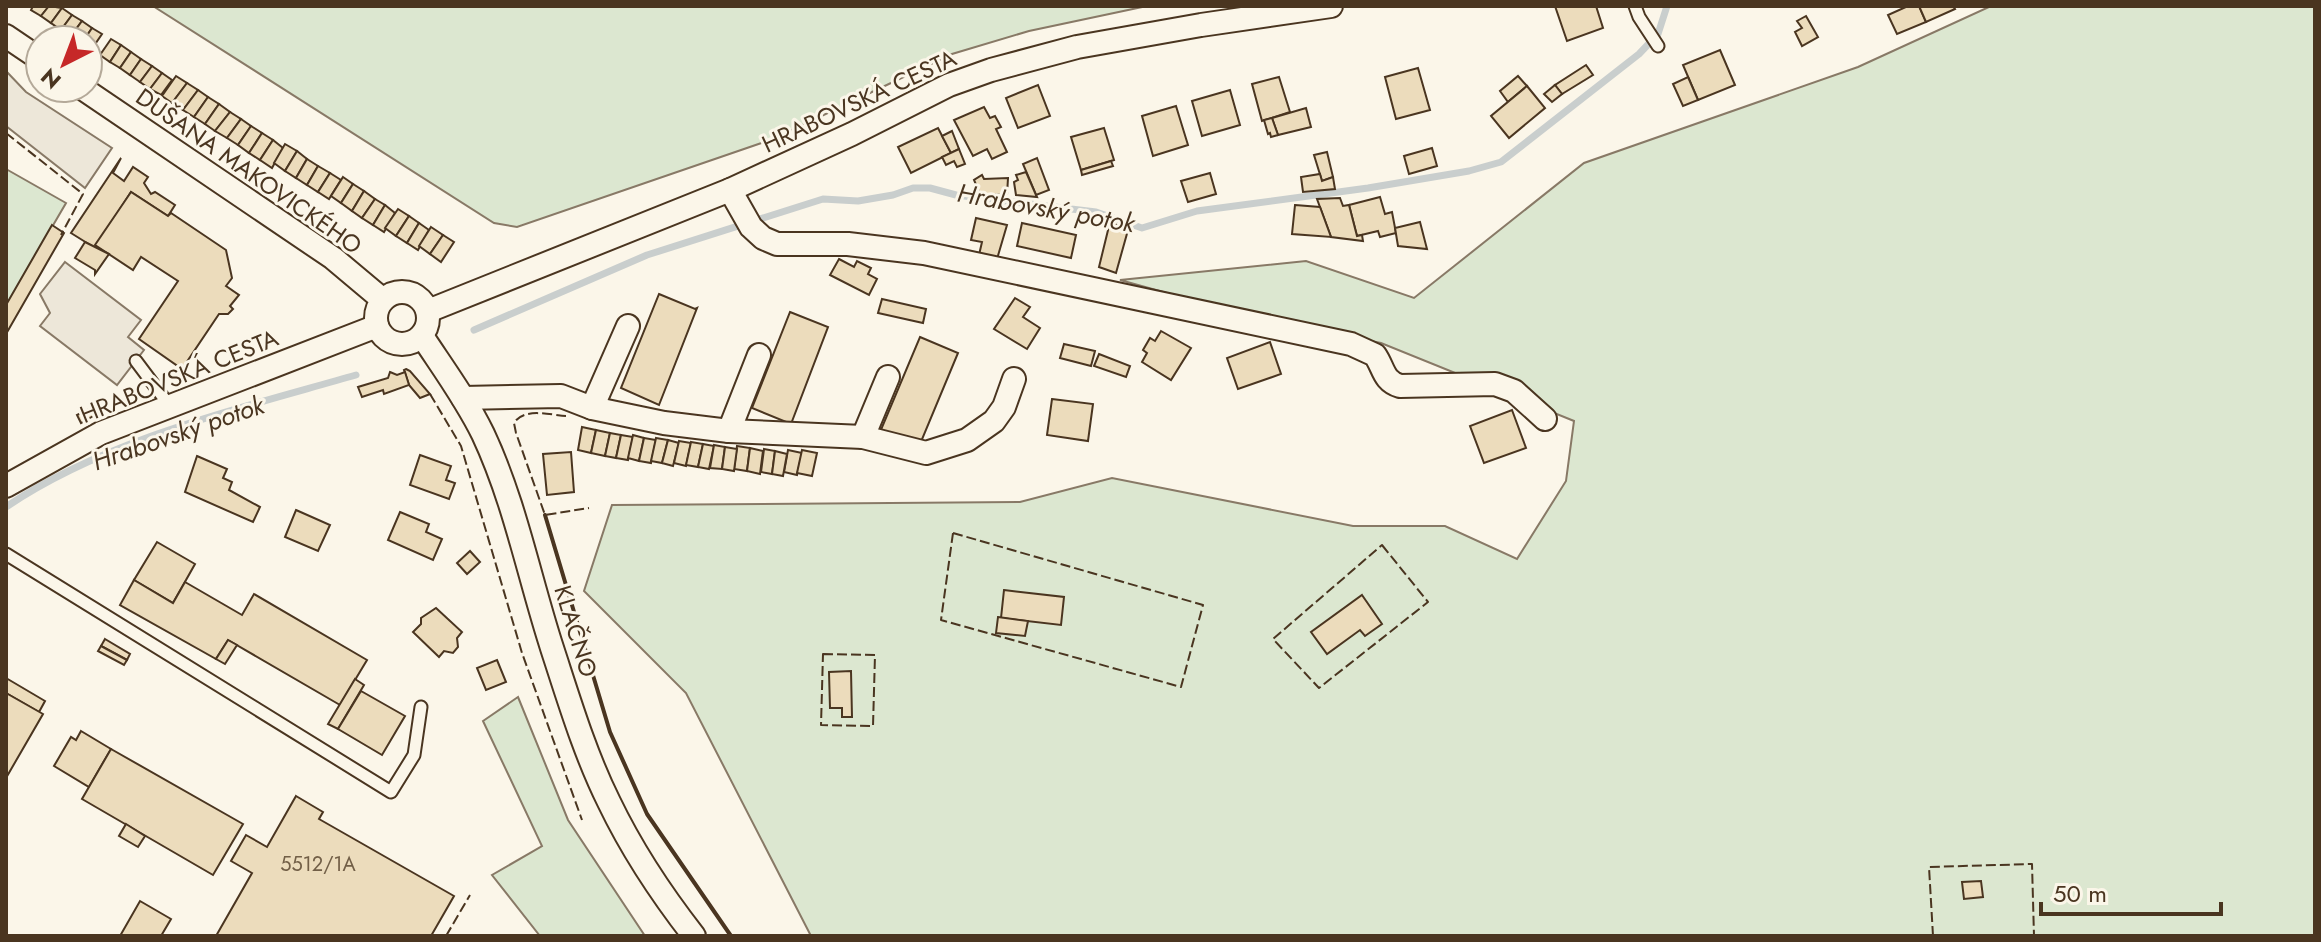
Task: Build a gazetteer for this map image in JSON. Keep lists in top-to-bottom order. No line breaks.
{"streets":{"street":["HRABOVSKÁ CESTA","DUŠANA MAKOVICKÉHO","KLAČNO"]},"crossings":[["HRABOVSKÁ CESTA","DUŠANA MAKOVICKÉHO"],["HRABOVSKÁ CESTA","KLAČNO"],["DUŠANA MAKOVICKÉHO","KLAČNO"]],"water":["Hrabovský potok"],"house_numbers":["5512/1A"],"scale_bar":"50 m","north":"bottom left"}
